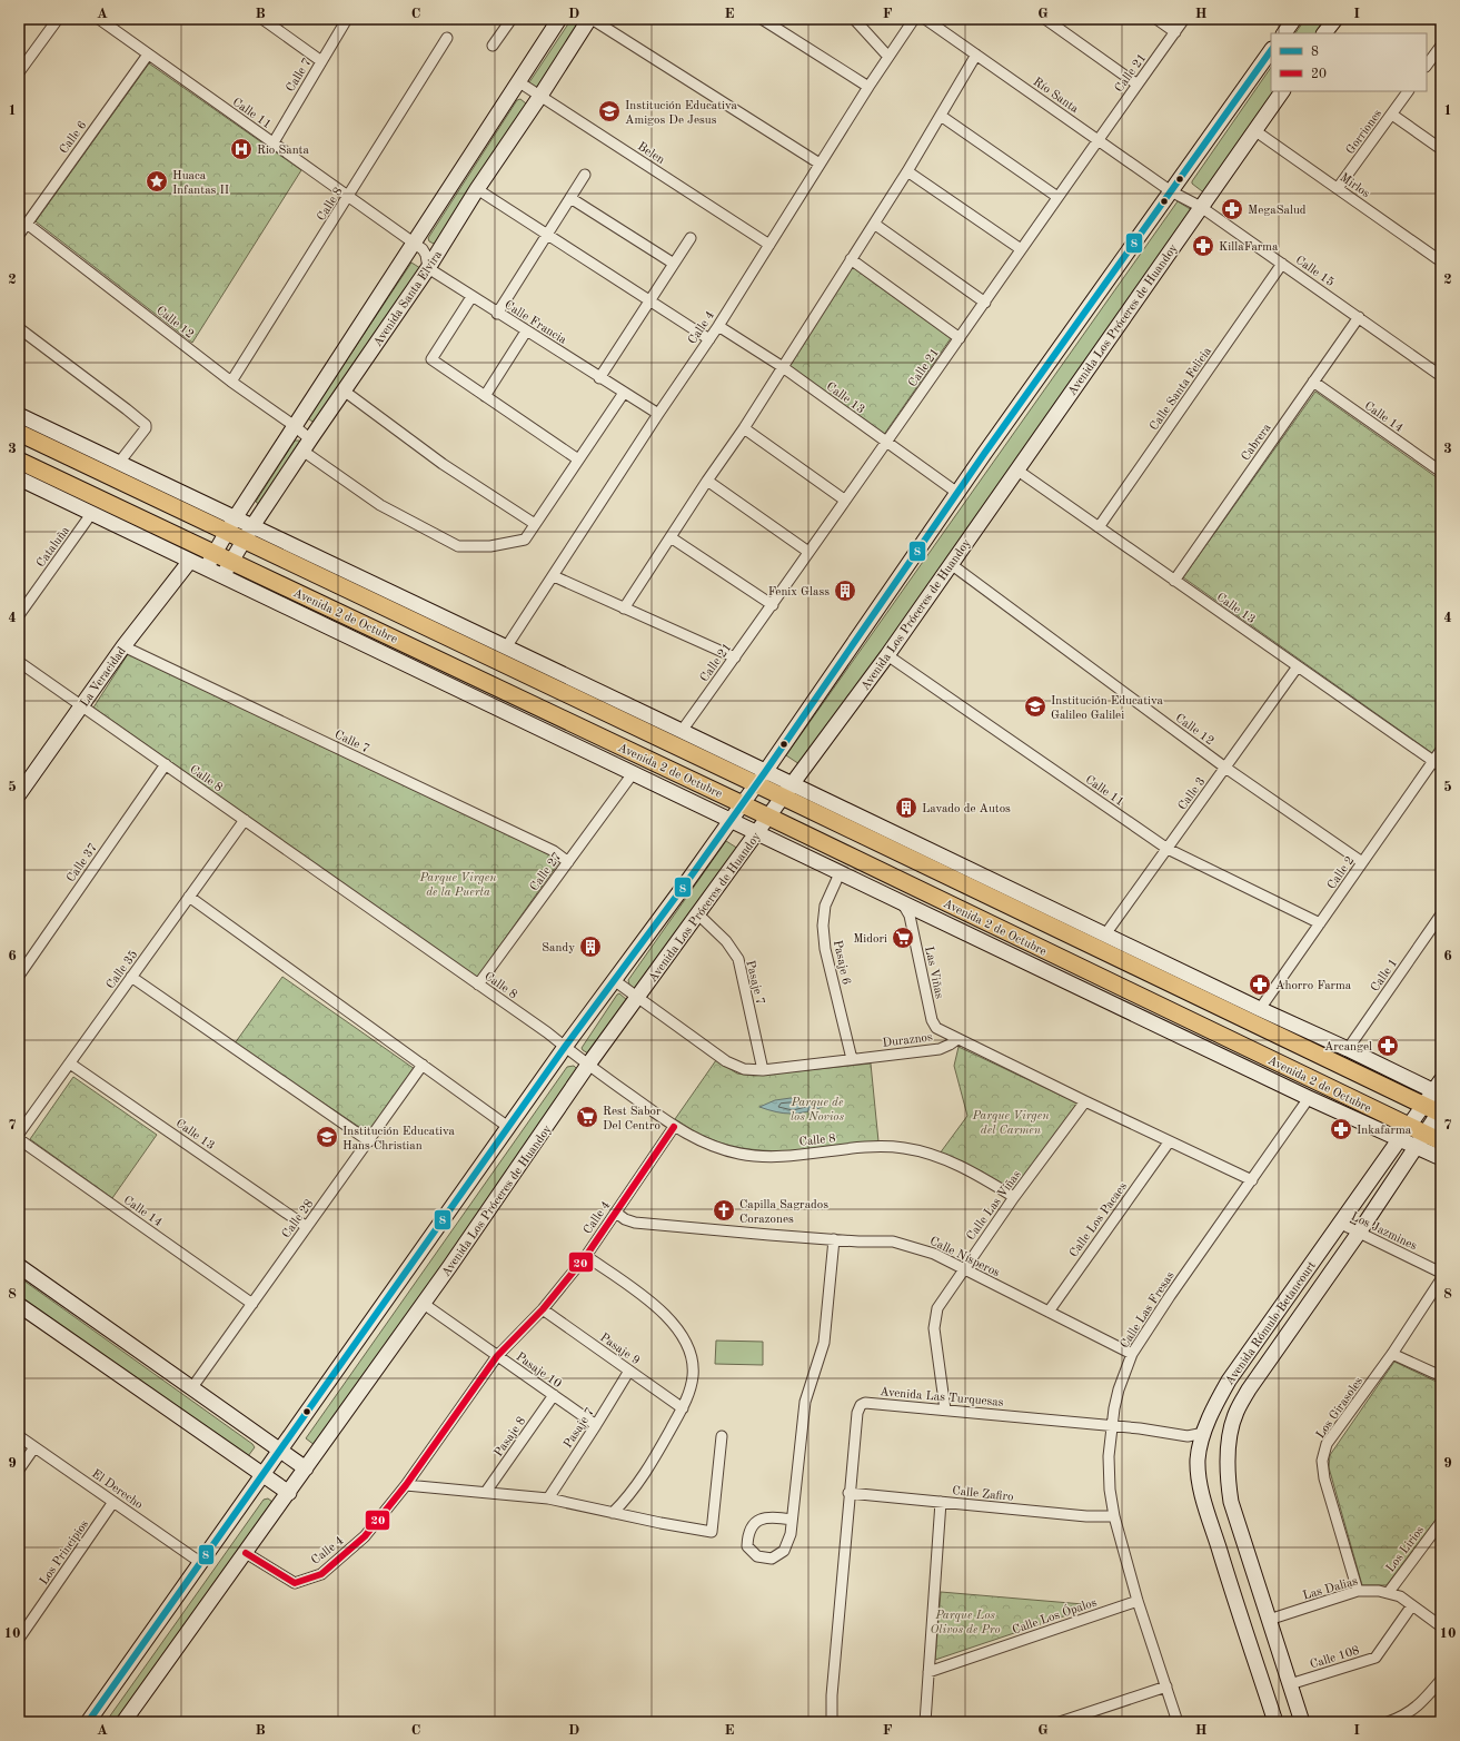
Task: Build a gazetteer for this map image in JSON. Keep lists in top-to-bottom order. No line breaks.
{"streets":{"main road":["Avenida Santa Elvira","Avenida Los Próceres de Huandoy","Avenida 2 de Octubre","La Veracidad","Avenida Rómulo Betancourt"],"street":["Calle 21","Calle 7","Río Santa","Calle 11","Gorriones","Calle 6","Belen","Mirlos","Calle 8","Calle 15","Calle 12","Calle Francia","Calle 4","Calle Santa Felicia","Calle 13","Calle 14","Cabrera","Cataluña","Calle 3","Calle 37","Calle 27","Calle 2","Pasaje 6","Calle 35","Las Viñas","Calle 1","Pasaje 7","Duraznos","Calle Las Viñas","Calle 28","Calle Los Pacaes","Los Jazmines","Calle Nísperos","Calle Las Fresas","Pasaje 9","Pasaje 10","Avenida Las Turquesas","Los Girasoles","Pasaje 8","El Derecho","Calle Zafiro","Los Lirios","Los Principios","Las Dalias","Calle Los Ópalos","Calle 108"]},"crossings":[["Calle 21","Río Santa"],["Calle 21","Calle 13"],["Calle 21","Avenida 2 de Octubre"],["Calle 7","Calle 11"],["Calle 7","La Veracidad"],["Calle 7","Calle 27"],["Río Santa","Calle 15"],["Calle 11","Calle 6"],["Calle 11","Calle 8"],["Calle 11","Avenida Santa Elvira"],["Calle 11","Avenida Los Próceres de Huandoy"],["Calle 11","Calle 3"],["Calle 11","Calle 2"],["Gorriones","Mirlos"],["Calle 6","Calle 12"],["Belen","Avenida Santa Elvira"],["Belen","Calle 4"],["Mirlos","Avenida Los Próceres de Huandoy"],["Calle 8","Avenida Los Próceres de Huandoy"],["Calle 8","Calle 12"],["Calle 8","Calle 4"],["Calle 8","La Veracidad"],["Calle 8","Calle 37"],["Calle 8","Calle 27"],["Calle 8","Calle 35"],["Calle 8","Calle Las Viñas"],["Calle 15","Avenida Los Próceres de Huandoy"],["Calle 15","Calle Santa Felicia"],["Calle 15","Cabrera"],["Avenida Santa Elvira","Calle 12"],["Avenida Santa Elvira","Calle Francia"],["Avenida Santa Elvira","Avenida 2 de Octubre"],["Avenida Los Próceres de Huandoy","Calle 12"],["Avenida Los Próceres de Huandoy","Calle 4"],["Avenida Los Próceres de Huandoy","Calle 13"],["Avenida Los Próceres de Huandoy","Avenida 2 de Octubre"],["Avenida Los Próceres de Huandoy","Pasaje 7"],["Avenida Los Próceres de Huandoy","Duraznos"],["Avenida Los Próceres de Huandoy","Pasaje 10"],["Calle 12","Calle 3"],["Calle 12","Calle 2"],["Calle Francia","Calle 4"],["Calle 4","Calle 13"],["Calle 4","Avenida 2 de Octubre"],["Calle 4","Calle Nísperos"],["Calle 4","Pasaje 9"],["Calle 4","Pasaje 10"],["Calle Santa Felicia","Calle 13"],["Calle 13","Cabrera"],["Calle 13","Calle 3"],["Calle 13","Calle 2"],["Calle 13","Calle 35"],["Calle 13","Calle 28"],["Calle 14","Cabrera"],["Calle 14","Calle 28"],["Cataluña","Avenida 2 de Octubre"],["Avenida 2 de Octubre","La Veracidad"],["Avenida 2 de Octubre","Calle 3"],["Avenida 2 de Octubre","Calle 27"],["Avenida 2 de Octubre","Calle 2"],["Avenida 2 de Octubre","Pasaje 6"],["Avenida 2 de Octubre","Las Viñas"],["Avenida 2 de Octubre","Calle 1"],["Avenida 2 de Octubre","Calle Las Fresas"],["Avenida 2 de Octubre","Avenida Rómulo Betancourt"],["Pasaje 6","Duraznos"],["Las Viñas","Duraznos"],["Pasaje 7","Duraznos"],["Pasaje 7","Pasaje 9"],["Pasaje 7","Pasaje 10"],["Calle Las Viñas","Calle Nísperos"],["Calle Las Viñas","Avenida Las Turquesas"],["Calle Los Pacaes","Calle Nísperos"],["Los Jazmines","Avenida Rómulo Betancourt"],["Calle Nísperos","Calle Las Fresas"],["Calle Las Fresas","Avenida Las Turquesas"],["Calle Las Fresas","Calle Zafiro"],["Calle Las Fresas","Calle Los Ópalos"],["Avenida Rómulo Betancourt","Avenida Las Turquesas"],["Avenida Rómulo Betancourt","Las Dalias"],["Avenida Rómulo Betancourt","Calle 108"],["Pasaje 10","Pasaje 8"],["Avenida Las Turquesas","Calle Zafiro"],["Los Girasoles","Las Dalias"],["El Derecho","Los Principios"],["Los Lirios","Las Dalias"],["Las Dalias","Calle 108"]],"parks":["Parque Virgen de la Puerta","Parque de los Novios","Parque Virgen del Carmen","Parque Los Olivos de Pro"],"places":{"school or university":["Institución Educativa Amigos De Jesus","Institución Educativa Galileo Galilei","Institución Educativa Hans Christian"],"hospital":["Rio Santa"],"place":["Huaca Infantas II"],"pharmacy":["MegaSalud","KillaFarma","Ahorro Farma","Arcangel","Inkafarma"],"building":["Fenix Glass","Lavado de Autos","Sandy"],"supermarket":["Midori","Rest Sabor Del Centro"],"church":["Capilla Sagrados Corazones"]},"lines":["transit line 8","transit line 20"],"legend":["8","20"],"grid":{"columns":["A","B","C","D","E","F","G","H","I"],"rows":["1","2","3","4","5","6","7","8","9","10"]}}
